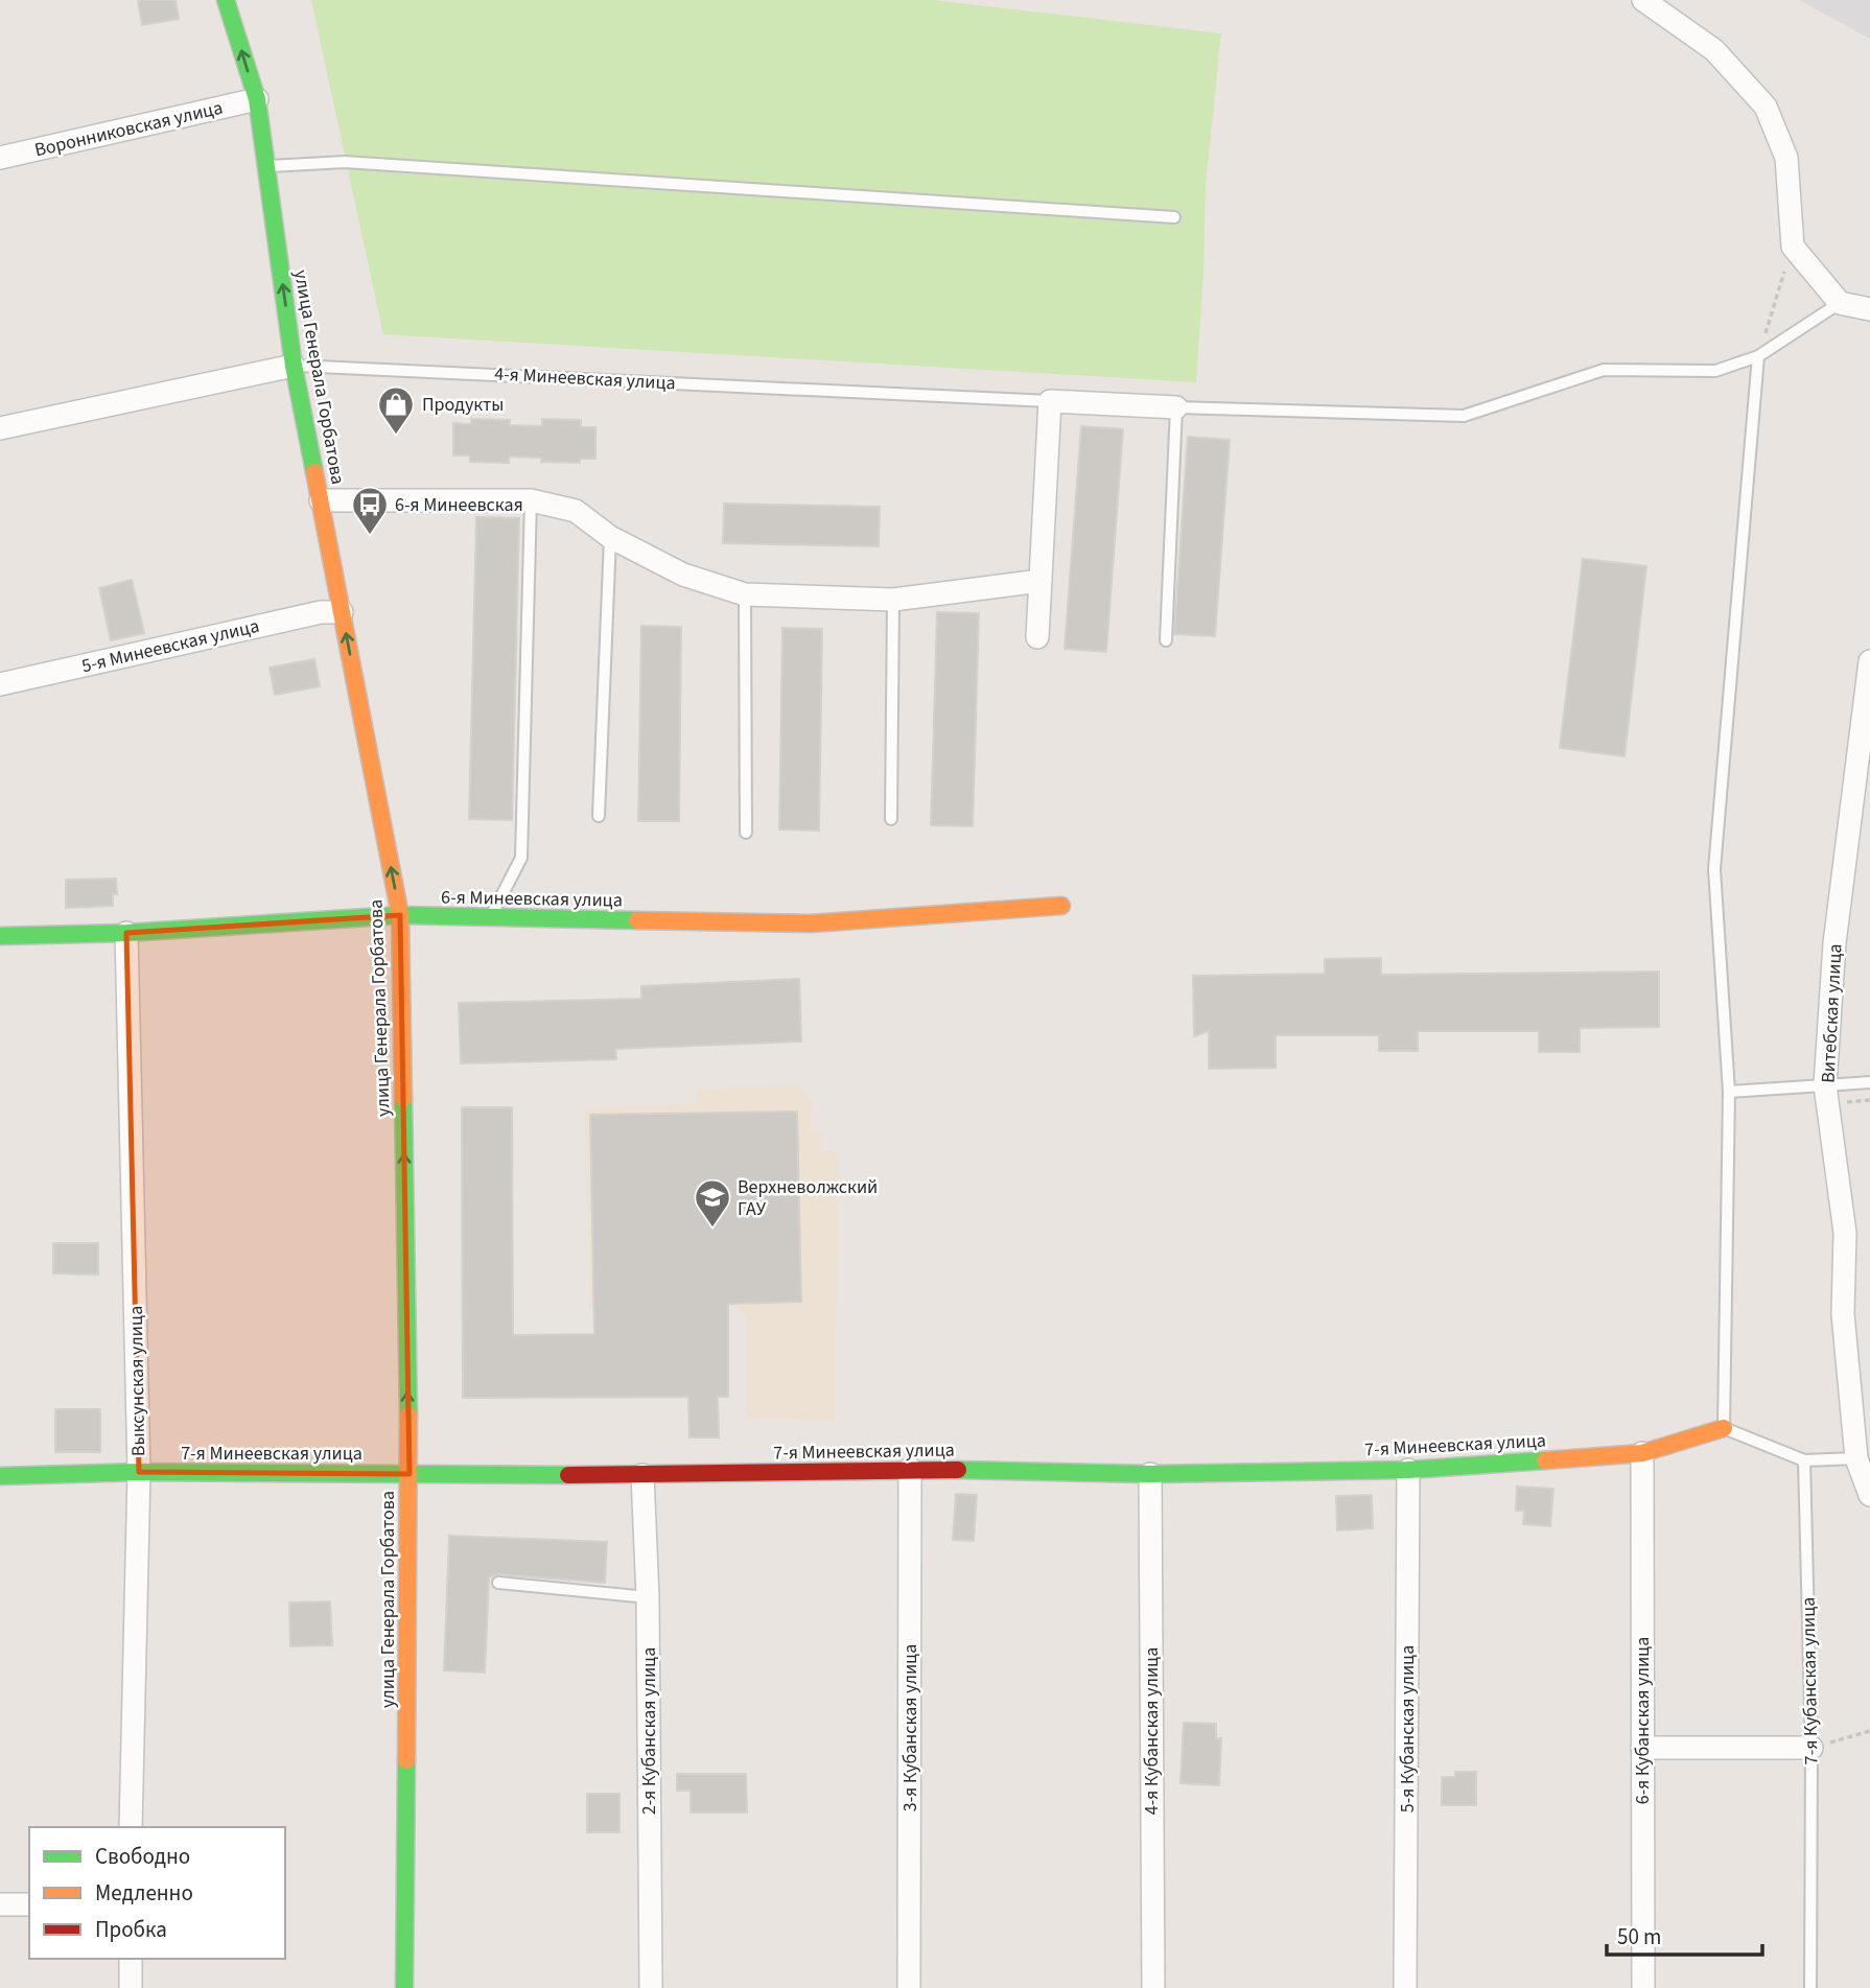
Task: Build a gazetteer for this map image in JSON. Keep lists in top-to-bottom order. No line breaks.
{"streets":{"street":["Воронниковская улица","улица Генерала Горбатова","4-я Минеевская улица","5-я Минеевская улица","6-я Минеевская улица","Витебская улица","Выксунская улица","7-я Минеевская улица","6-я Кубанская улица","3-я Кубанская улица","5-я Кубанская улица","2-я Кубанская улица","4-я Кубанская улица"],"lane":["7-я Кубанская улица"]},"crossings":[["Воронниковская улица","улица Генерала Горбатова"],["улица Генерала Горбатова","4-я Минеевская улица"],["улица Генерала Горбатова","5-я Минеевская улица"],["улица Генерала Горбатова","6-я Минеевская улица"],["улица Генерала Горбатова","7-я Минеевская улица"],["6-я Минеевская улица","Выксунская улица"],["Выксунская улица","7-я Минеевская улица"],["7-я Минеевская улица","6-я Кубанская улица"],["7-я Минеевская улица","3-я Кубанская улица"],["7-я Минеевская улица","5-я Кубанская улица"],["7-я Минеевская улица","2-я Кубанская улица"],["7-я Минеевская улица","4-я Кубанская улица"]],"one_way":["улица Генерала Горбатова"],"places":{"shop":["Продукты"],"bus stop":["6-я Минеевская"],"school or university":["Верхневолжский ГАУ"]},"legend":["Свободно","Медленно","Пробка"],"scale_bar":"50 m"}
